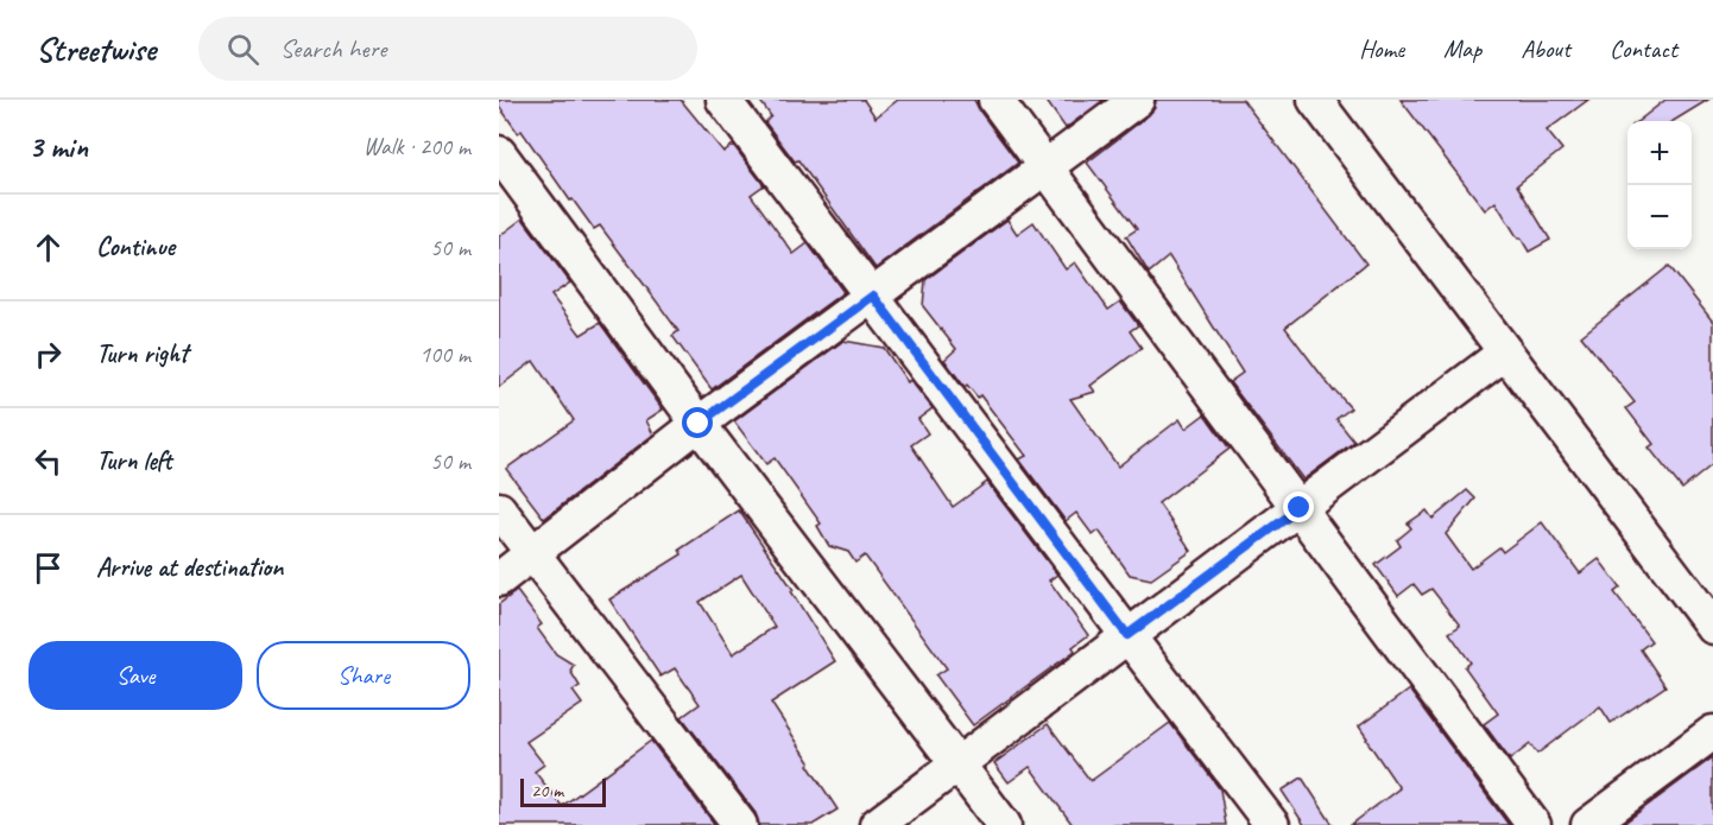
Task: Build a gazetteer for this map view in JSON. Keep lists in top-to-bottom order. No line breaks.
{"scale_bar":"20 m","page":{"header":"Streetwise","search":"Search here","nav":["Home","Map","About","Contact"],"heading":["3 min","Walk · 200 m"],"map_buttons":["+","−"],"list":[["Continue","50 m"],["Turn right","100 m"],["Turn left","50 m"],"Arrive at destination"],"buttons":["Save","Share"],"scale":"20 m"}}
